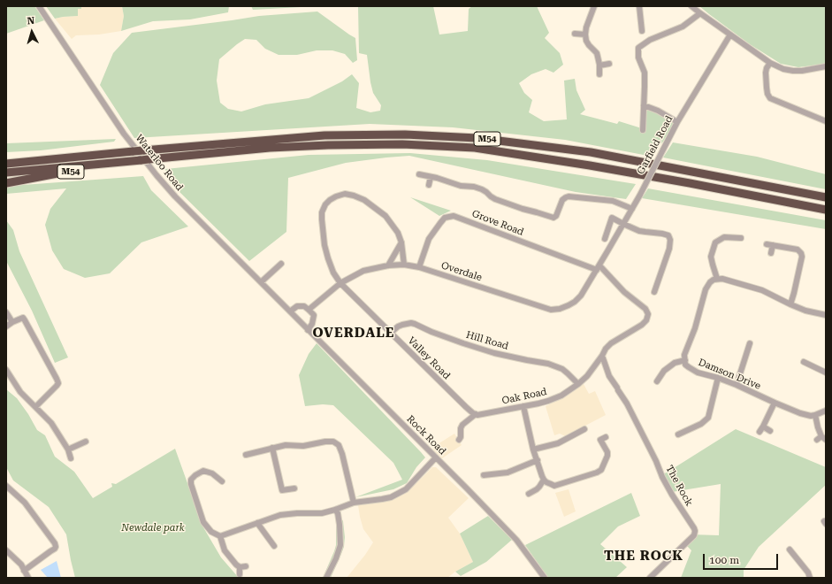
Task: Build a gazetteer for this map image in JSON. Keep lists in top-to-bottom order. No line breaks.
{"streets":{"highway":["M54"],"street":["Garfield Road","Waterloo Road","Grove Road","Overdale","Hill Road","Valley Road","Damson Drive","Oak Road","Rock Road","The Rock"]},"crossings":[["Garfield Road","Grove Road"],["Garfield Road","Overdale"],["Garfield Road","Oak Road"],["Waterloo Road","Rock Road"],["Grove Road","Overdale"],["Grove Road","Oak Road"],["Overdale","Valley Road"],["Overdale","Oak Road"],["Hill Road","Valley Road"],["Hill Road","Oak Road"],["Valley Road","Oak Road"],["Oak Road","The Rock"]],"districts":["OVERDALE","THE ROCK"],"parks":["Newdale park"],"scale_bar":"100 m","north":"top"}
